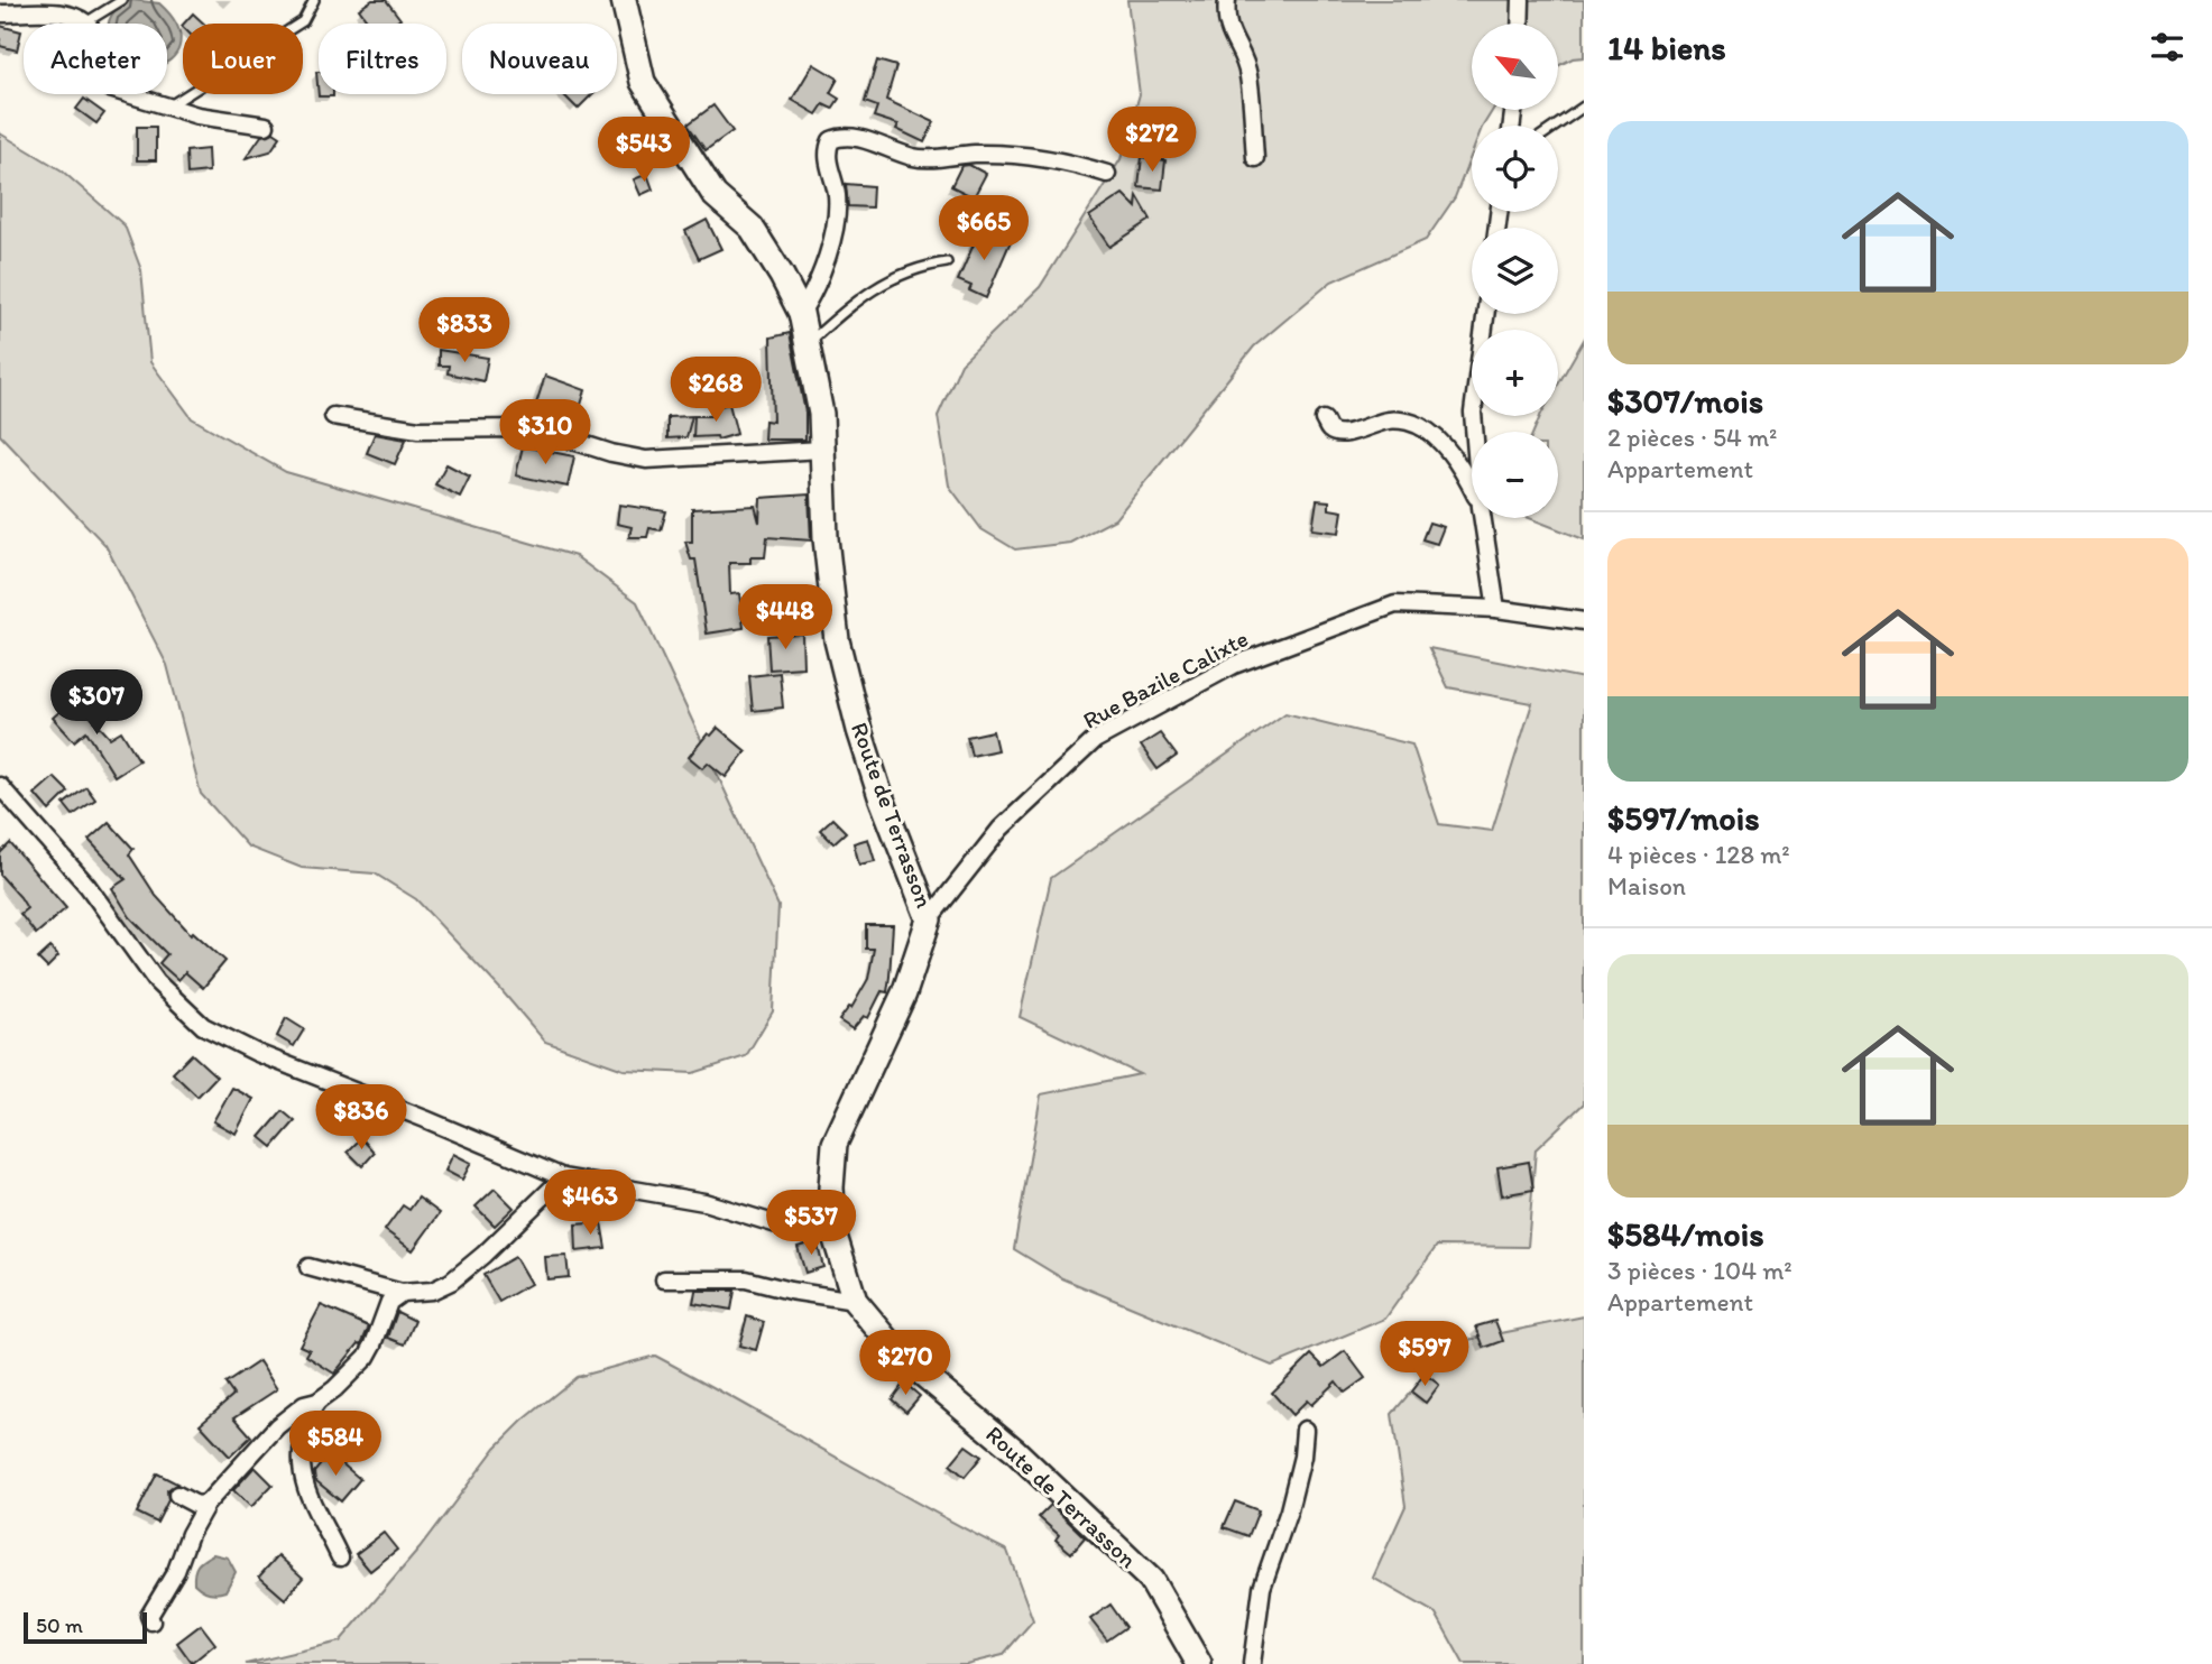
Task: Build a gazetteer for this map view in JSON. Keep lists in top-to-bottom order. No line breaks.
{"streets":{"street":["Rue Bazile Calixte","Route de Terrasson"]},"crossings":[["Rue Bazile Calixte","Route de Terrasson"]],"scale_bar":"50 m","north":"top left","page":{"heading":"14 biens","map_buttons":["+","−"],"chip":["Acheter","Louer","Filtres","Nouveau"],"list":[{"name":"$307/mois","note":"2 pièces · 54 m² · Appartement"},{"name":"$597/mois","note":"4 pièces · 128 m² · Maison"},{"name":"$584/mois","note":"3 pièces · 104 m² · Appartement"}],"price":["$272","$543","$665","$833","$268","$310","$448","$307","$836","$463","$537","$597","$270","$584"],"scale":"50 m"}}
